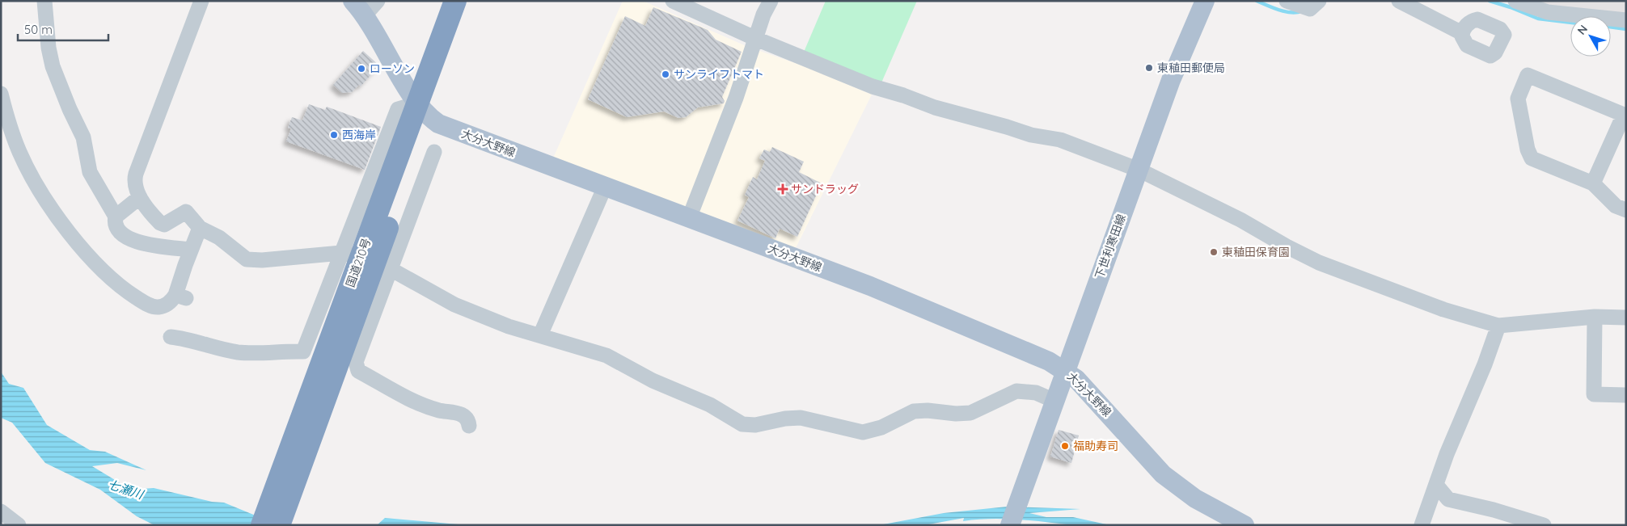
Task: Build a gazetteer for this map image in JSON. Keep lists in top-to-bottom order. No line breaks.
{"streets":{"highway":["国道210号"],"main road":["大分大野線","下世利寒田線"]},"crossings":[["大分大野線","下世利寒田線"],["大分大野線","国道210号"]],"water":["七瀬川"],"places":{"other":["東稙田郵便局","ローソン","サンライフトマト","西海岸","東稙田保育園","福助寿司"],"health":["サンドラッグ"]},"scale_bar":"50 m","north":"top left"}
